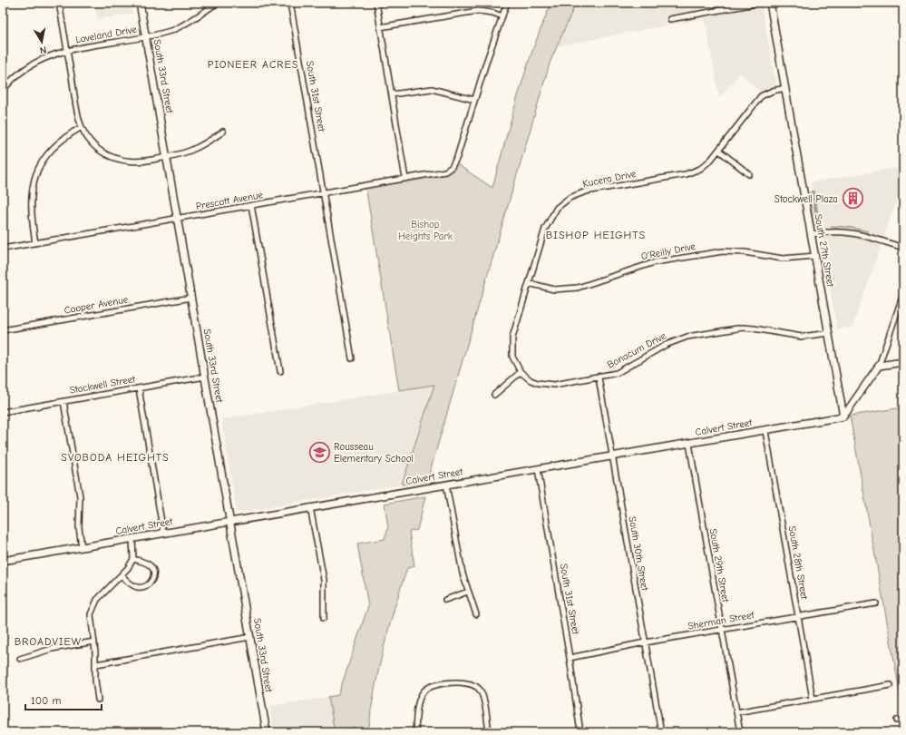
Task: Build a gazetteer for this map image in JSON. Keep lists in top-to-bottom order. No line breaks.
{"streets":{"main road":["South 33rd Street","South 27th Street","Calvert Street"],"street":["Loveland Drive","South 31st Street","Kucera Drive","Prescott Avenue","O'Reilly Drive","Cooper Avenue","Bonacum Drive","Stockwell Street","South 30th Street","South 28th Street","South 29th Street","Sherman Street"]},"crossings":[["Loveland Drive","South 33rd Street"],["South 33rd Street","Prescott Avenue"],["South 33rd Street","Cooper Avenue"],["South 33rd Street","Stockwell Street"],["South 33rd Street","Calvert Street"],["South 31st Street","Prescott Avenue"],["South 31st Street","Calvert Street"],["South 31st Street","Sherman Street"],["Kucera Drive","South 27th Street"],["Kucera Drive","O'Reilly Drive"],["Kucera Drive","Bonacum Drive"],["South 27th Street","O'Reilly Drive"],["South 27th Street","Bonacum Drive"],["South 27th Street","Calvert Street"],["Bonacum Drive","South 30th Street"],["Calvert Street","South 30th Street"],["Calvert Street","South 28th Street"],["Calvert Street","South 29th Street"],["South 30th Street","Sherman Street"],["South 28th Street","Sherman Street"],["South 29th Street","Sherman Street"]],"districts":["PIONEER ACRES","BISHOP HEIGHTS","SVOBODA HEIGHTS","BROADVIEW"],"parks":["Bishop Heights Park"],"places":{"building":["Stockwell Plaza"],"school or university":["Rousseau Elementary School"]},"scale_bar":"100 m","north":"bottom"}
